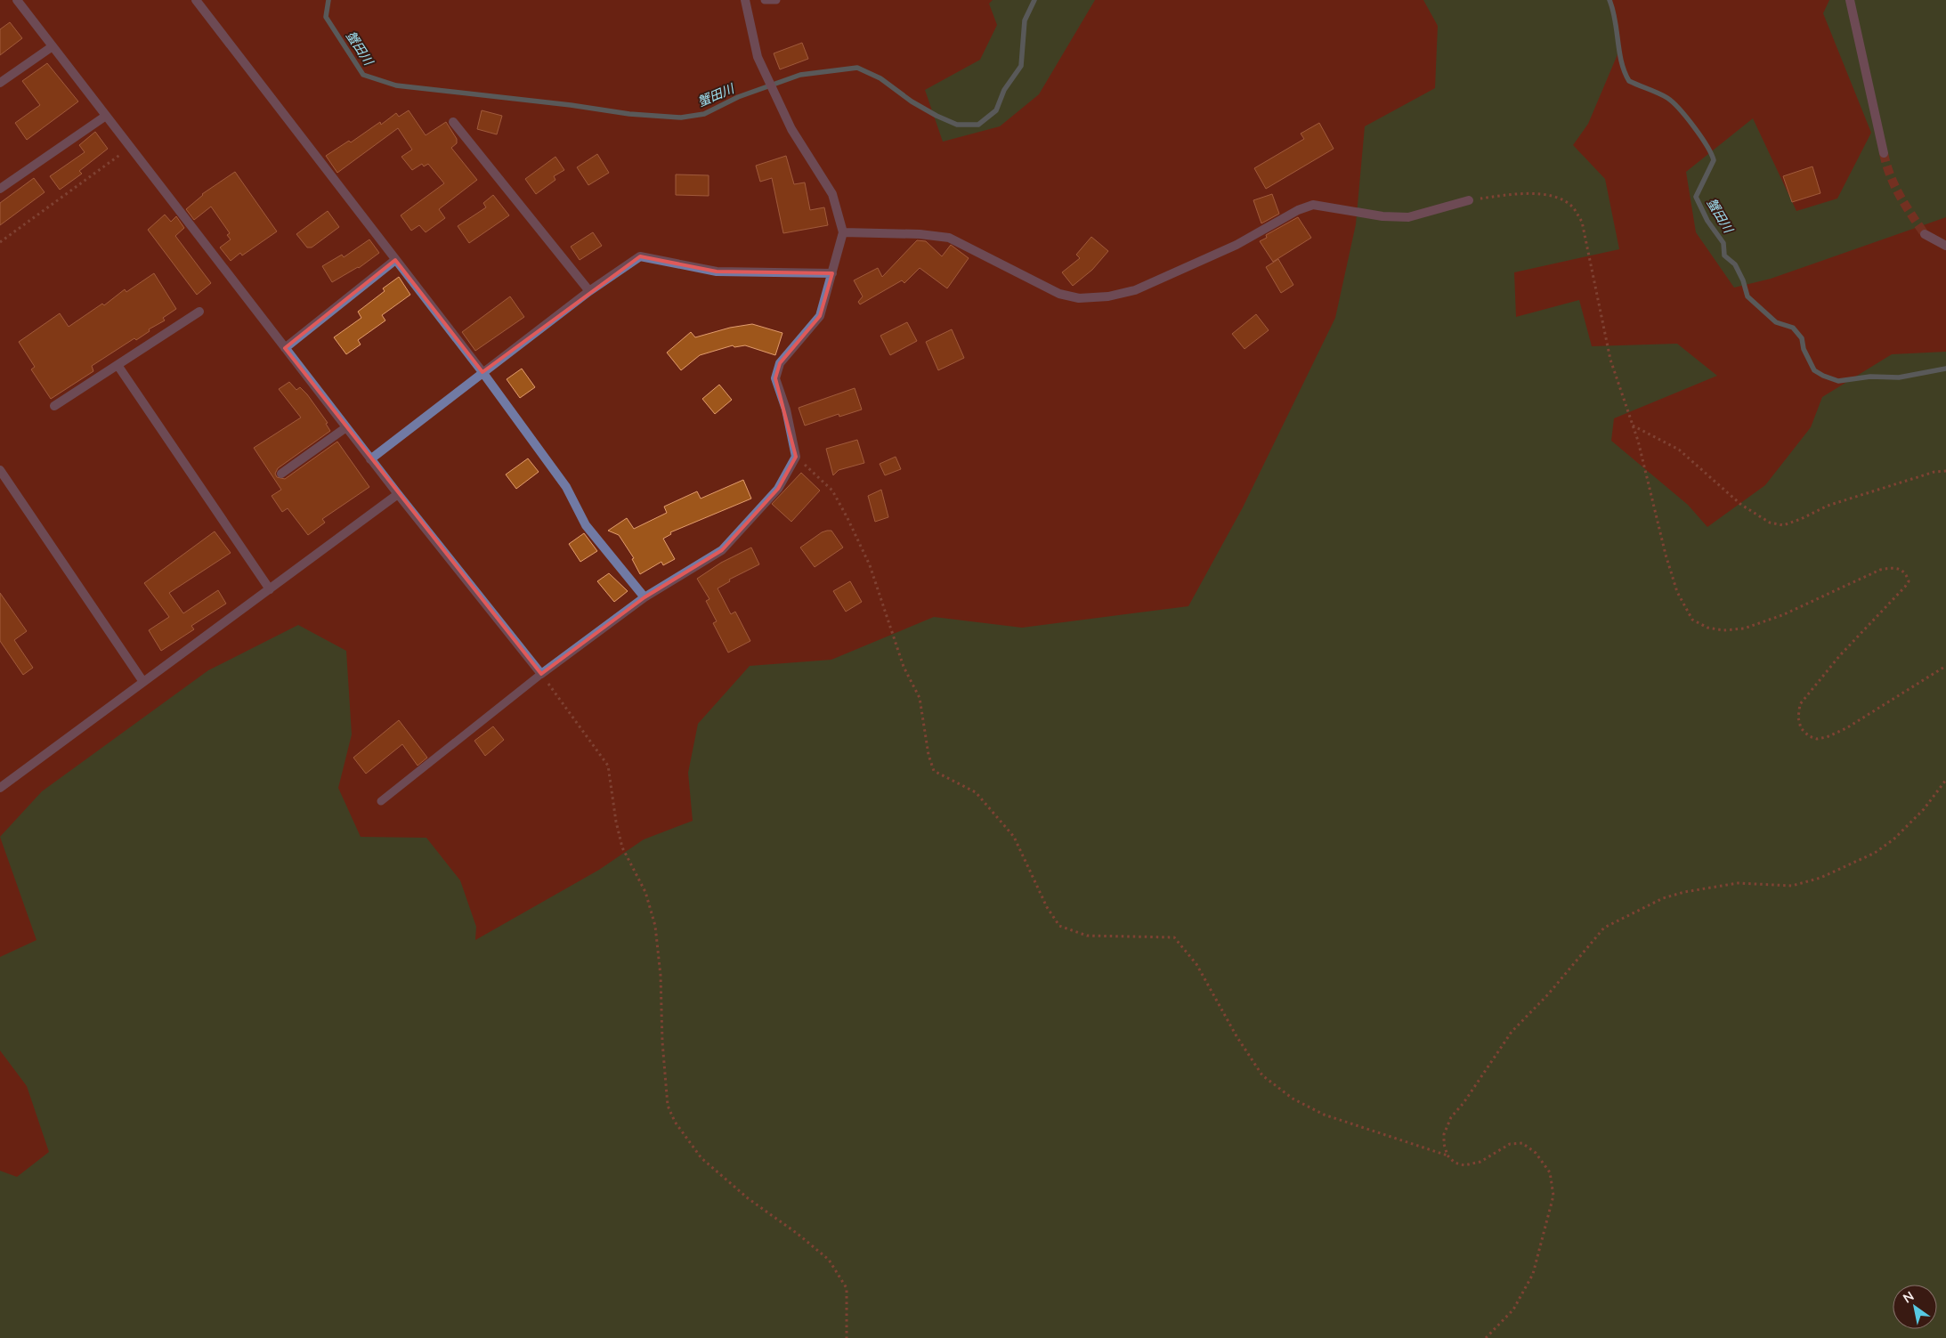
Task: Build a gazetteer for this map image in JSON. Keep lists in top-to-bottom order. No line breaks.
{"water":["蟹田川"],"north":"top left"}
